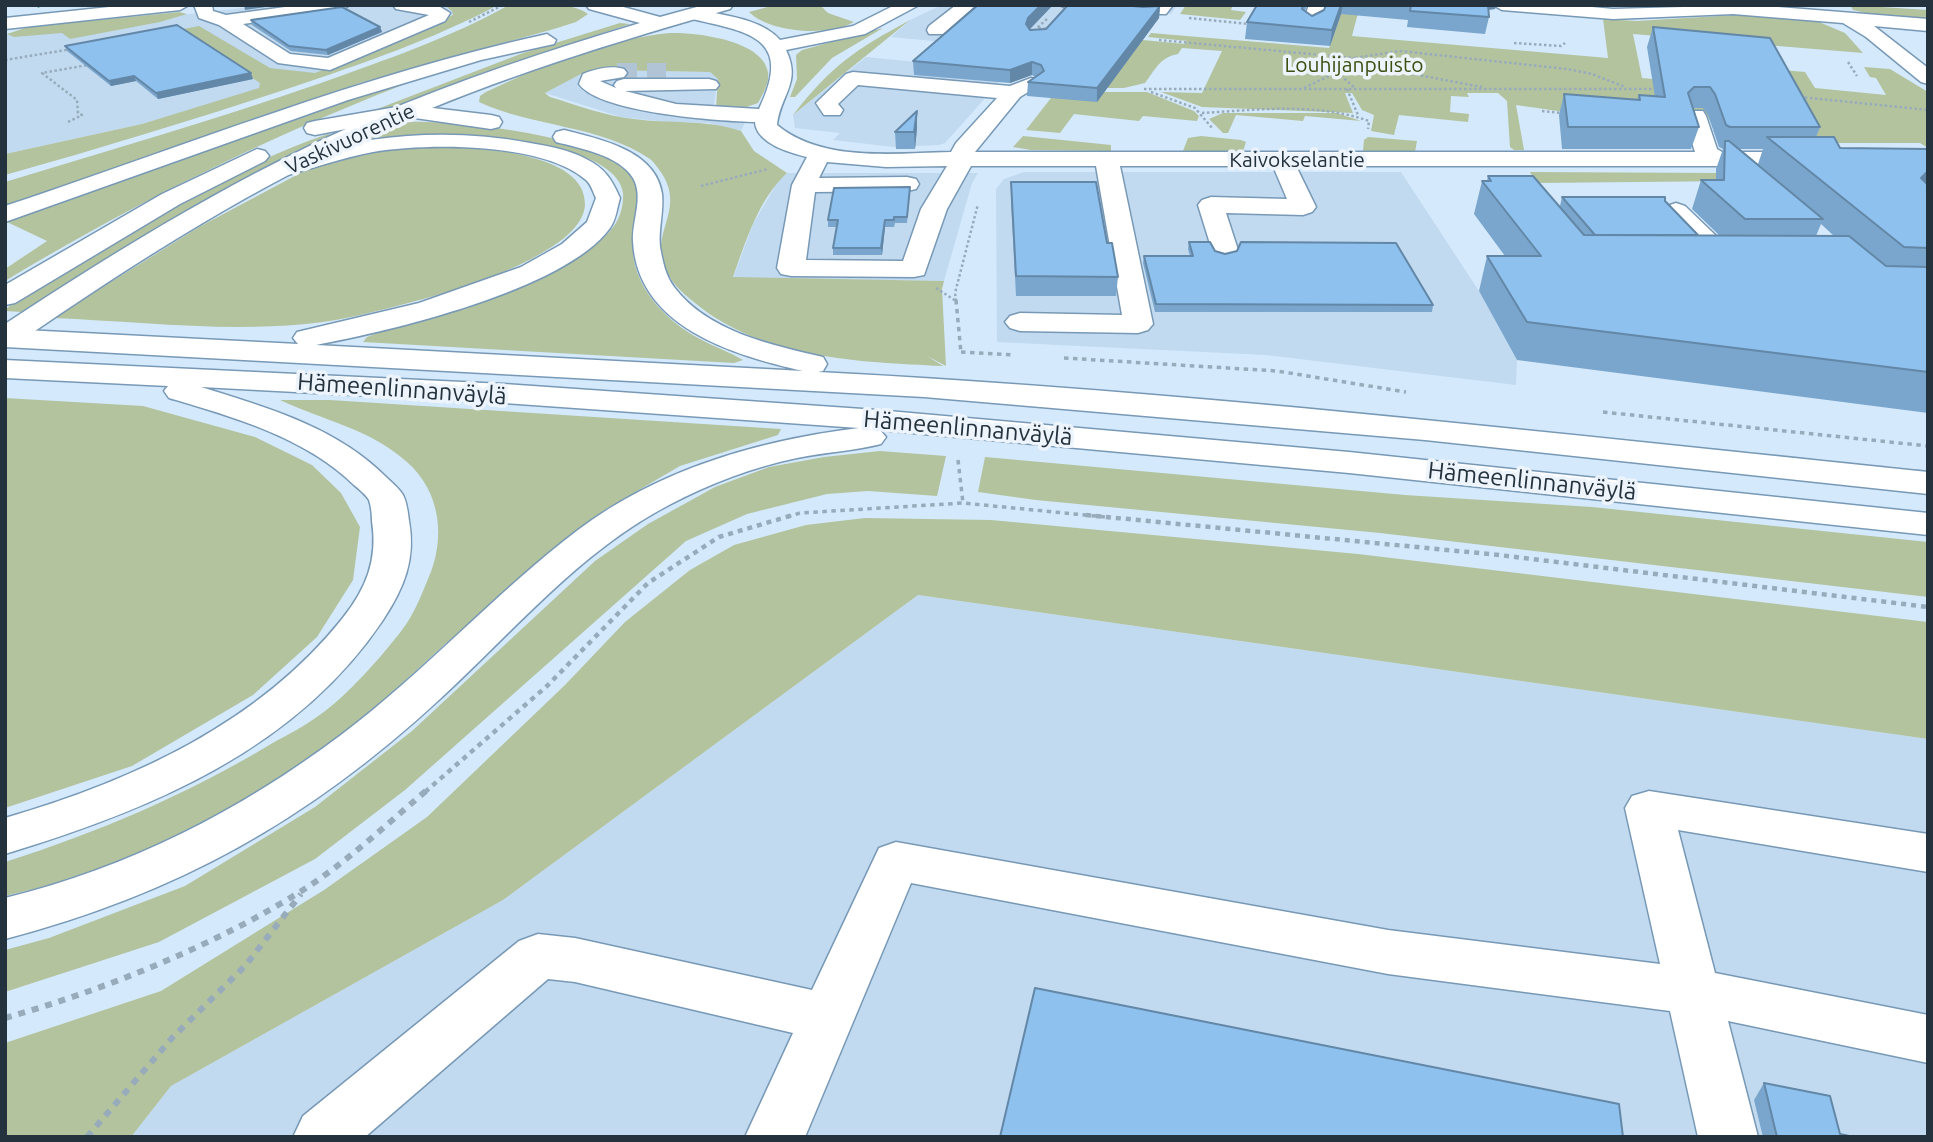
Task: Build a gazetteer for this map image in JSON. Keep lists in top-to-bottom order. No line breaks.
{"streets":{"main road":["Vaskivuorentie","Kaivokselantie","Hämeenlinnanväylä"]},"crossings":[["Vaskivuorentie","Hämeenlinnanväylä"]],"parks":["Louhijanpuisto"]}
